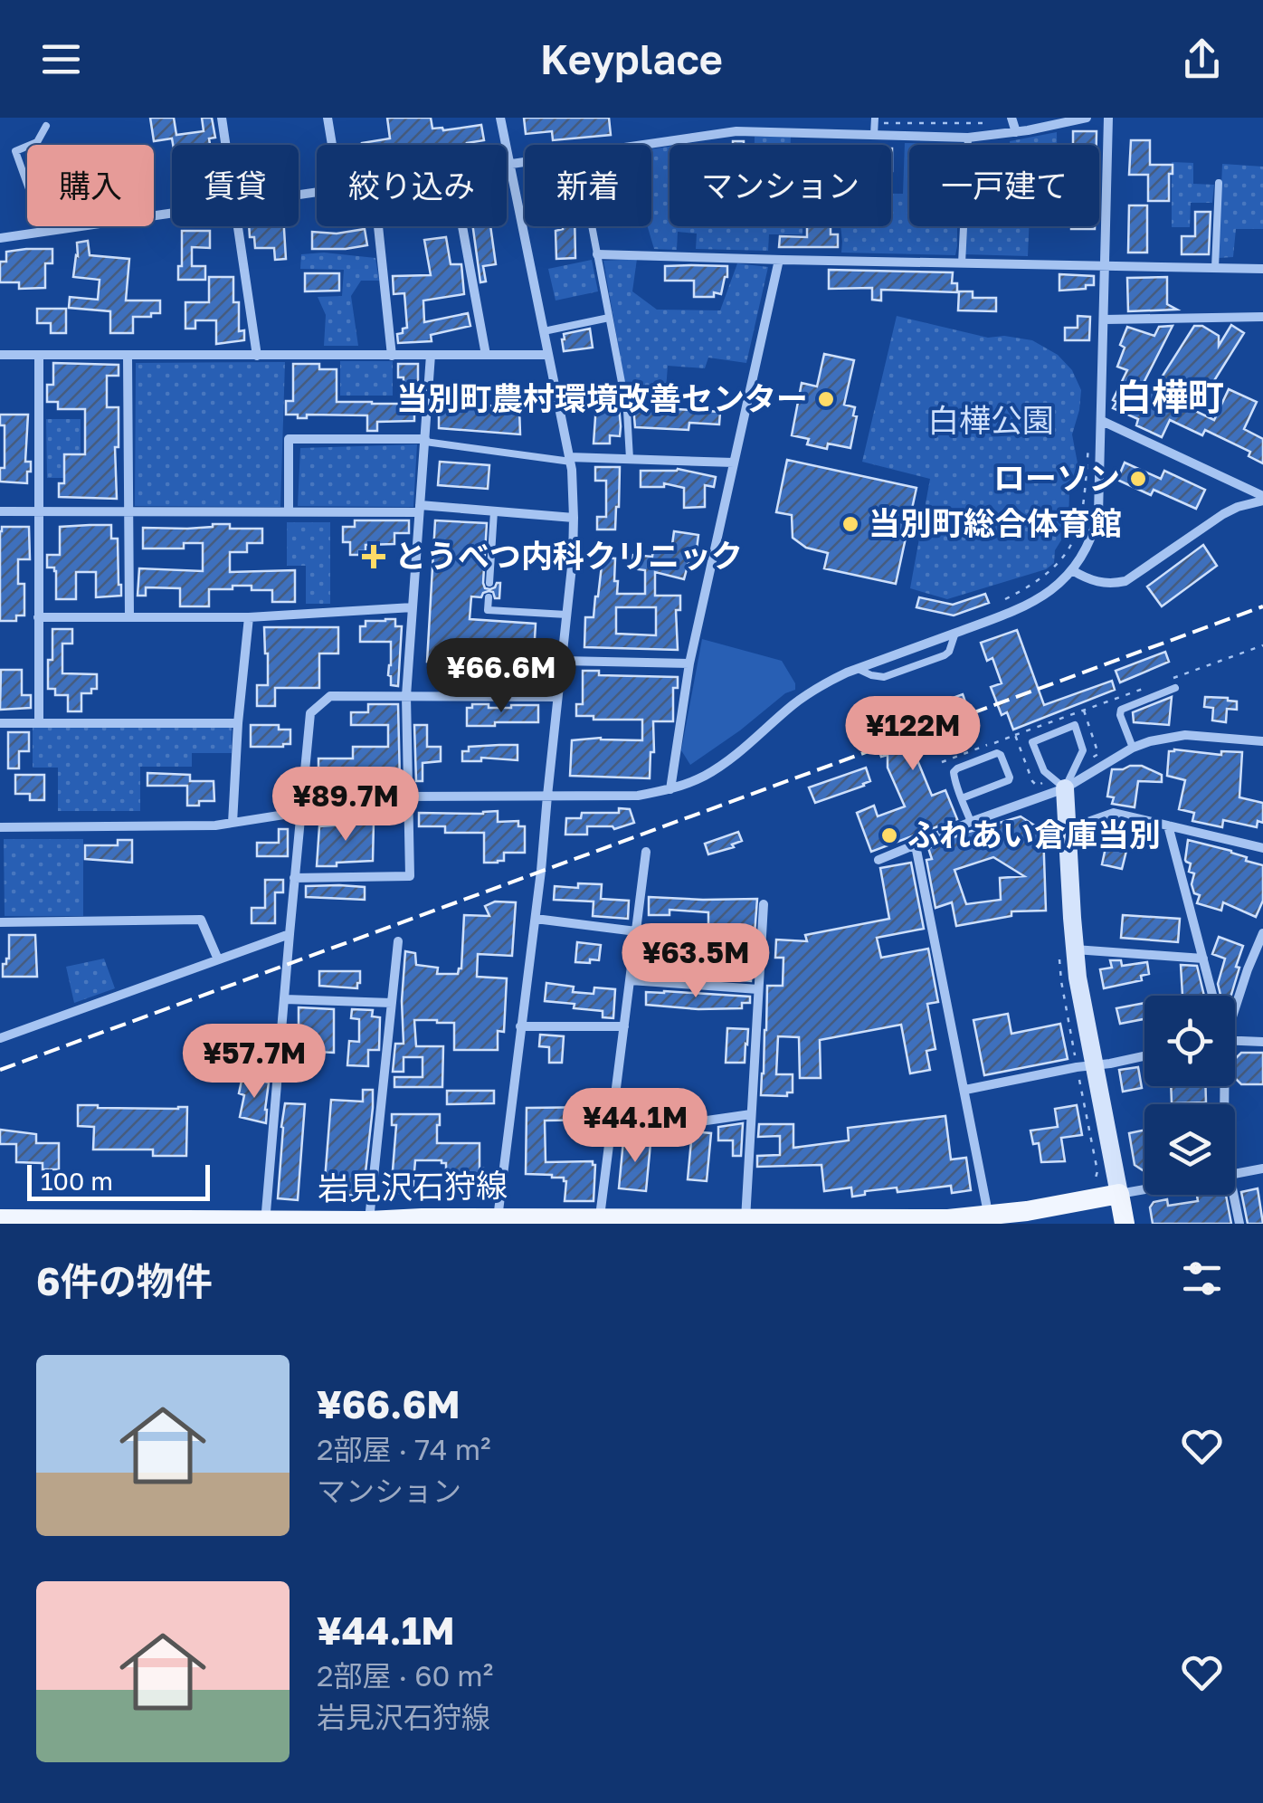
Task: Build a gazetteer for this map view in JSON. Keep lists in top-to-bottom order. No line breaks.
{"streets":{"main road":["岩見沢石狩線"]},"districts":["白樺町"],"parks":["白樺公園"],"places":{"other":["当別町農村環境改善センター","ローソン","当別町総合体育館","ふれあい倉庫当別"],"health":["とうべつ内科クリニック"]},"scale_bar":"100 m","page":{"header":"Keyplace","chip":["購入","賃貸","絞り込み","新着","マンション","一戸建て"],"price":["¥66.6M","¥122M","¥89.7M","¥63.5M","¥57.7M","¥44.1M"],"scale":"100 m","heading":"6件の物件","list":[{"name":"¥66.6M","note":"2部屋 · 74 m² · マンション"},{"name":"¥44.1M","note":"2部屋 · 60 m² · 岩見沢石狩線"}]}}
